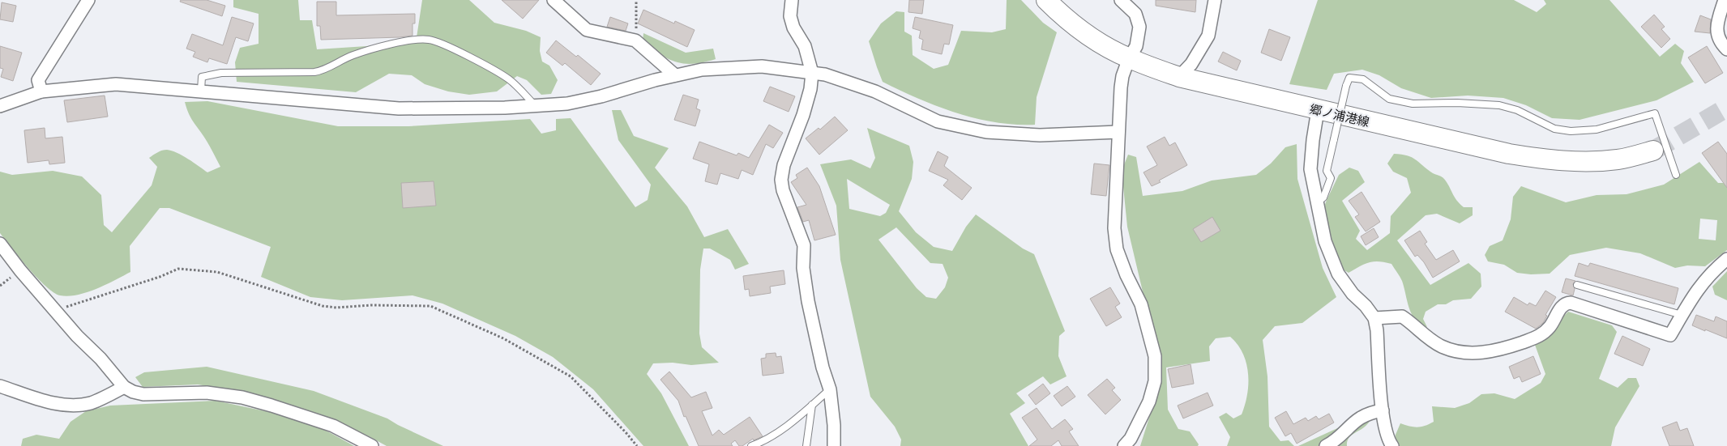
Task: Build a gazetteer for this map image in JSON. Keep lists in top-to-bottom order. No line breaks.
{"streets":{"main road":["郷ノ浦港線"]}}
